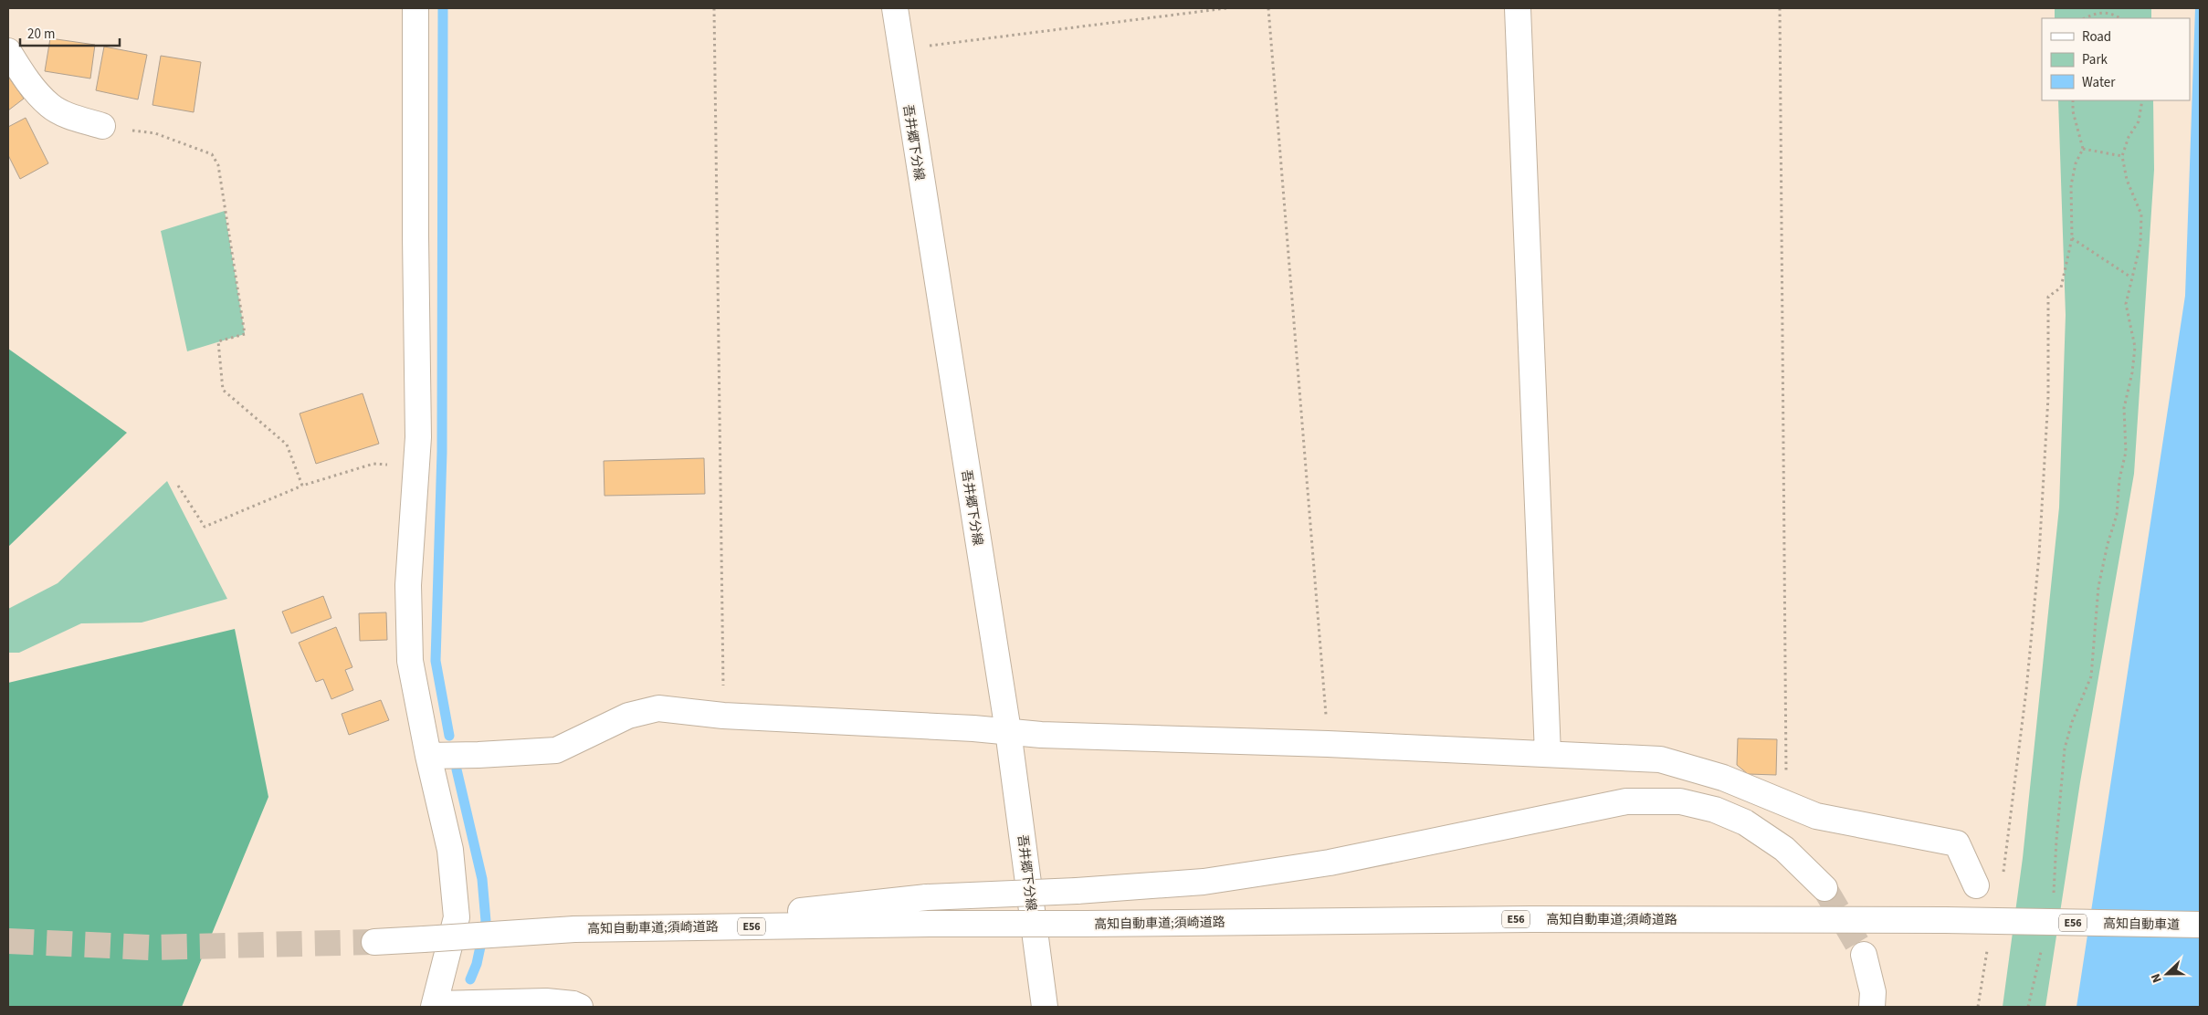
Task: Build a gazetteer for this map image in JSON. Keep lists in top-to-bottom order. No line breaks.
{"streets":{"main road":["吾井郷下分線","E56","高知自動車道;須崎道路","高知自動車道"]},"crossings":[["高知自動車道;須崎道路","高知自動車道"]],"legend":["Road","Park","Water"],"scale_bar":"20 m","north":"left"}
